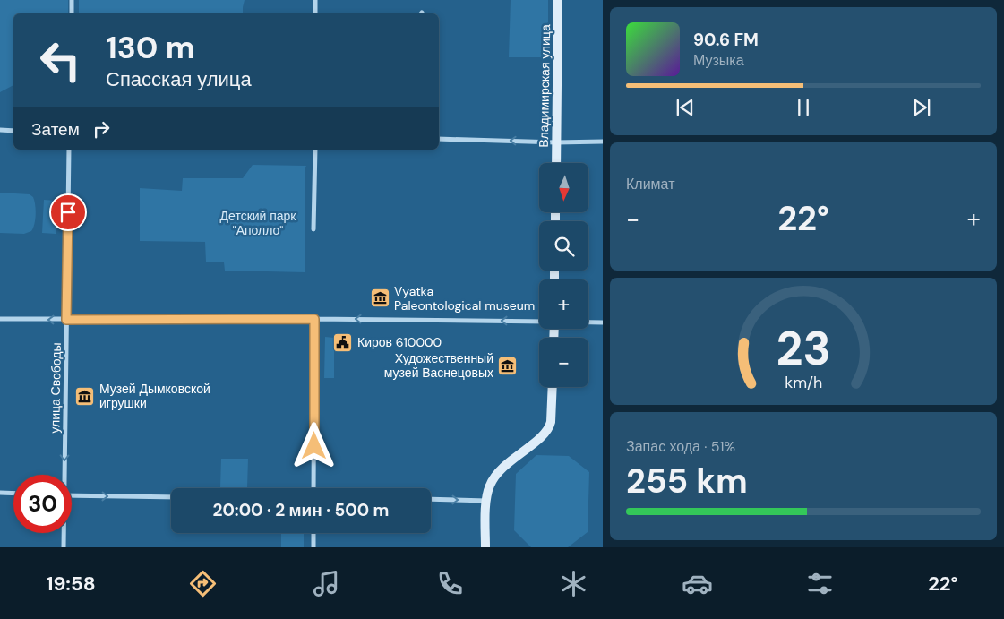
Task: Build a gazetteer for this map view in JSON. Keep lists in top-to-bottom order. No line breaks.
{"streets":{"main road":["Владимирская улица"],"street":["улица Свободы"]},"one_way":["улица Свободы"],"parks":["Детский парк \"Аполло\""],"places":{"museum":["Vyatka Paleontological museum","Художественный музей Васнецовых","Музей Дымковской игрушки"],"public building":["Киров 610000"]},"north":"bottom","page":{"turn":["130 m","Спасская улица"],"song":["90.6 FM","Музыка"],"then":"Затем","tile":["Климат",["Запас хода · 51%","255 km"]],"map_buttons":["+","−"],"heat":["−","22°","+"],"limit":"30","trip":"20:00 · 2 мин · 500 m","tabs":["19:58","22°"],"gauge":["23","km/h"]}}
